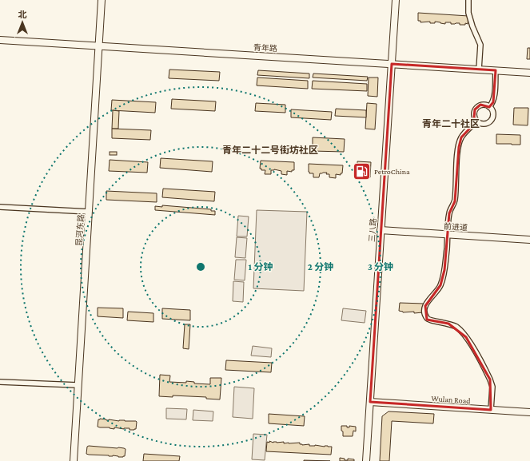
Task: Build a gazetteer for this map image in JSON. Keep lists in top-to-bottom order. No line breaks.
{"streets":{"main road":["青年路","前进道","昆河东路","三八路","Wulan Road"]},"crossings":[["青年路","昆河东路"],["青年路","三八路"],["前进道","三八路"],["三八路","Wulan Road"]],"districts":["青年二十社区","青年二十二号街坊社区"],"places":{"fuel station":["PetroChina"]},"north":"top","rings":["1 分钟","2 分钟","3 分钟"]}
